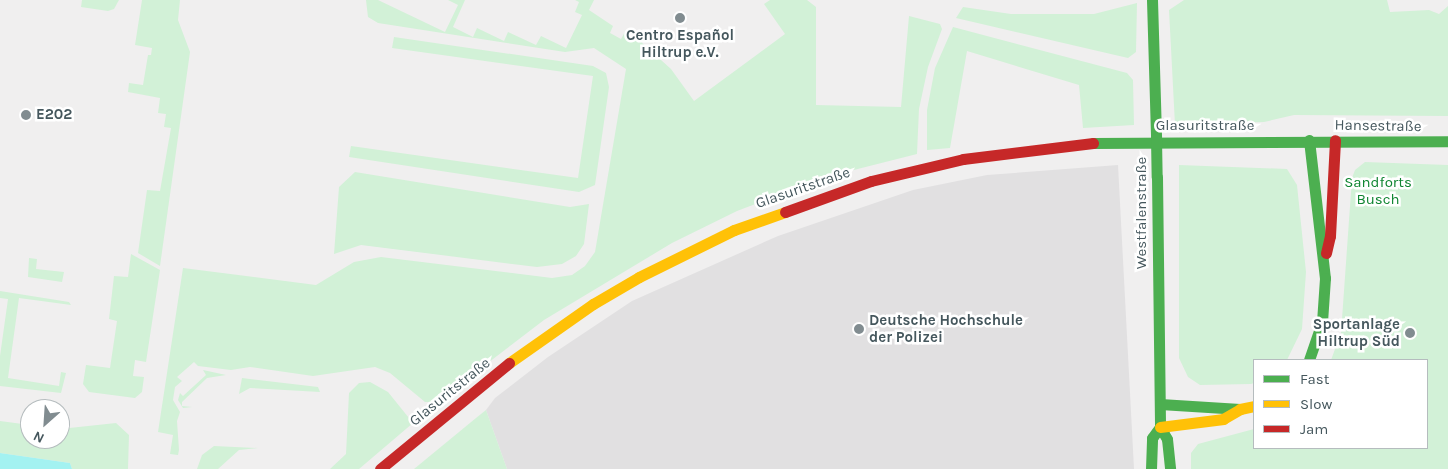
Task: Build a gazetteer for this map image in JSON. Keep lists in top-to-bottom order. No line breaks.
{"streets":{"main road":["Glasuritstraße","Hansestraße","Westfalenstraße"]},"crossings":[["Glasuritstraße","Hansestraße"]],"parks":["Sandforts Busch"],"places":["Centro Español Hiltrup e.V.","E202","Deutsche Hochschule der Polizei","Sportanlage Hiltrup Süd"],"legend":["Fast","Slow","Jam"],"north":"bottom left"}
